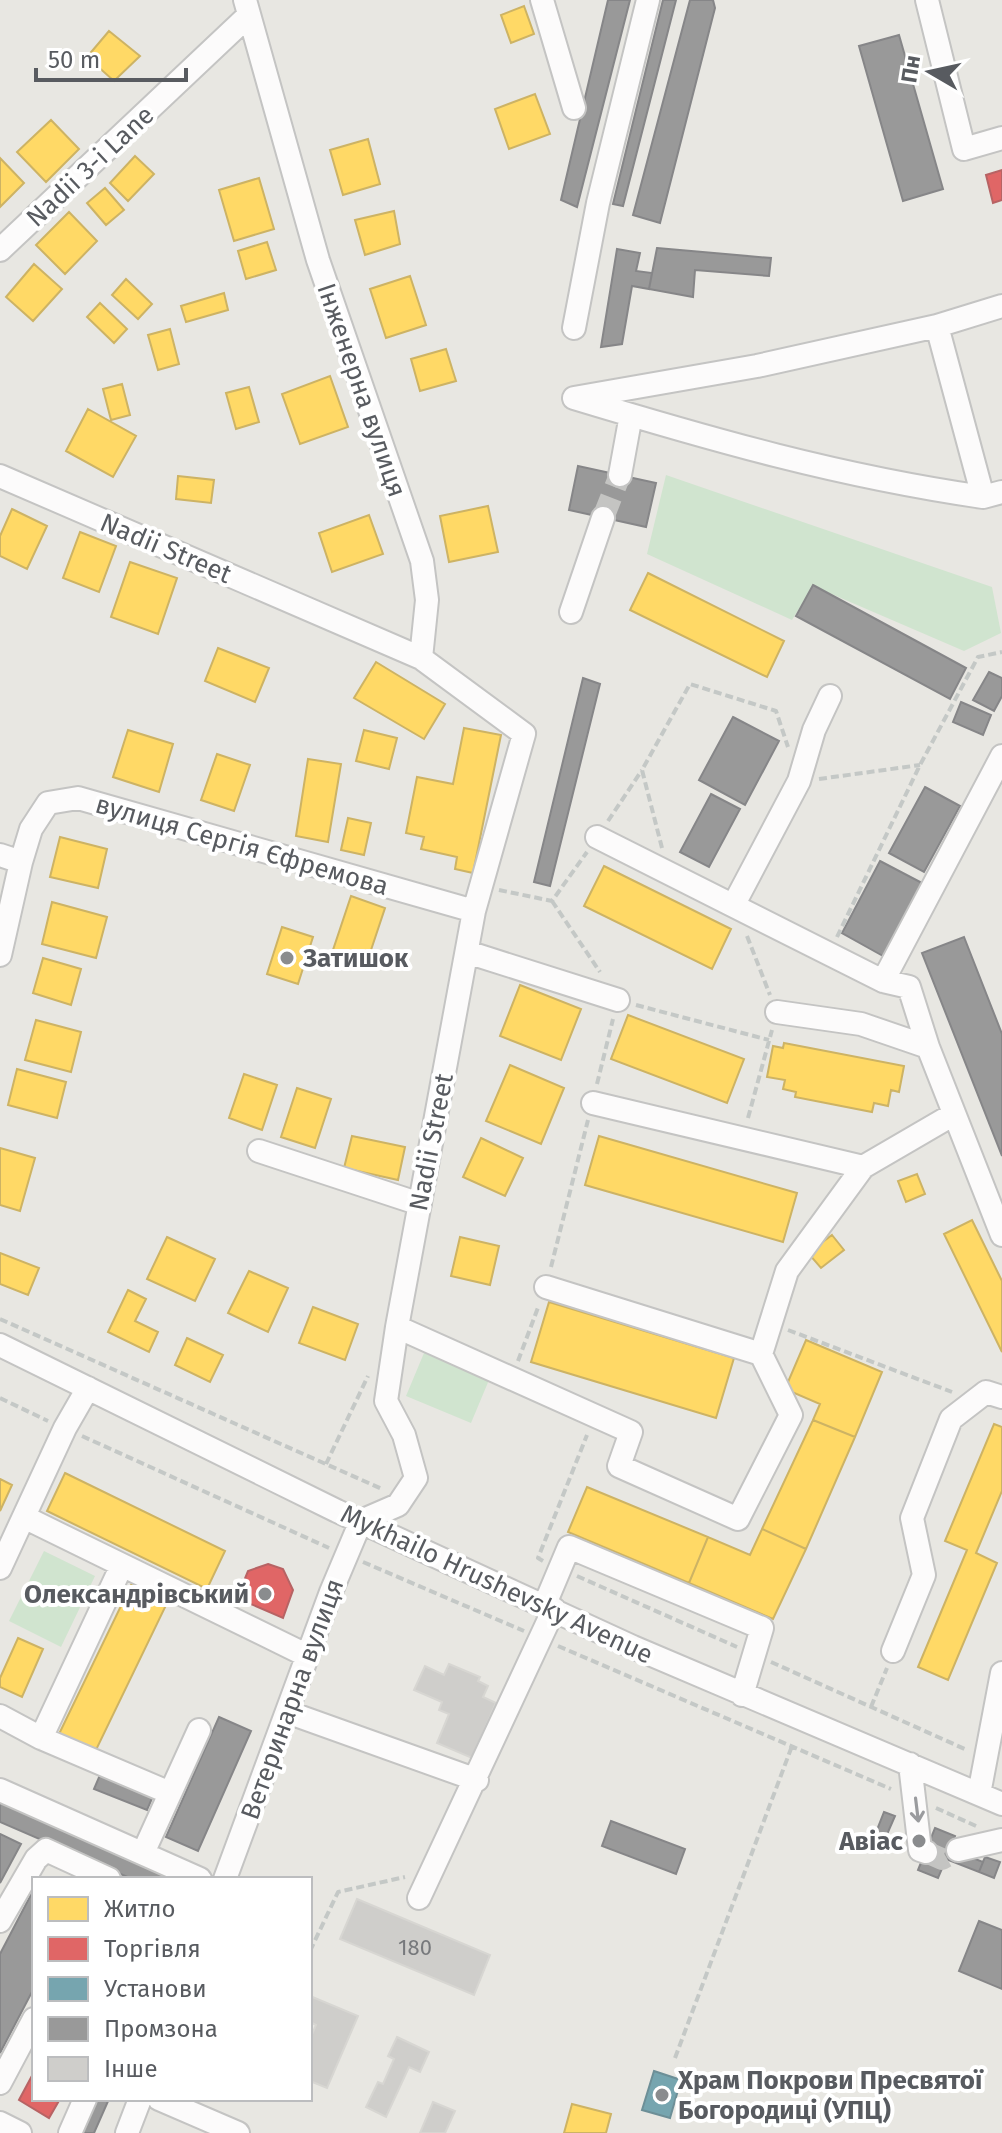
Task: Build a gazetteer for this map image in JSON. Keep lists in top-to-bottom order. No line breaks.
{"streets":{"street":["Nadii 3-i Lane","Інженерна вулиця","Nadii Street","вулиця Сергія Єфремова","Mykhailo Hrushevsky Avenue","Ветеринарна вулиця"]},"crossings":[["Nadii 3-i Lane","Інженерна вулиця"],["Інженерна вулиця","Nadii Street"],["Nadii Street","вулиця Сергія Єфремова"],["Mykhailo Hrushevsky Avenue","Ветеринарна вулиця"]],"places":["Затишок","Олександрівський","Авіас","Храм Покрови Пресвятої Богородиці (УПЦ)"],"house_numbers":["180"],"legend":["Житло","Торгівля","Установи","Промзона","Інше"],"scale_bar":"50 m","north":"left"}
